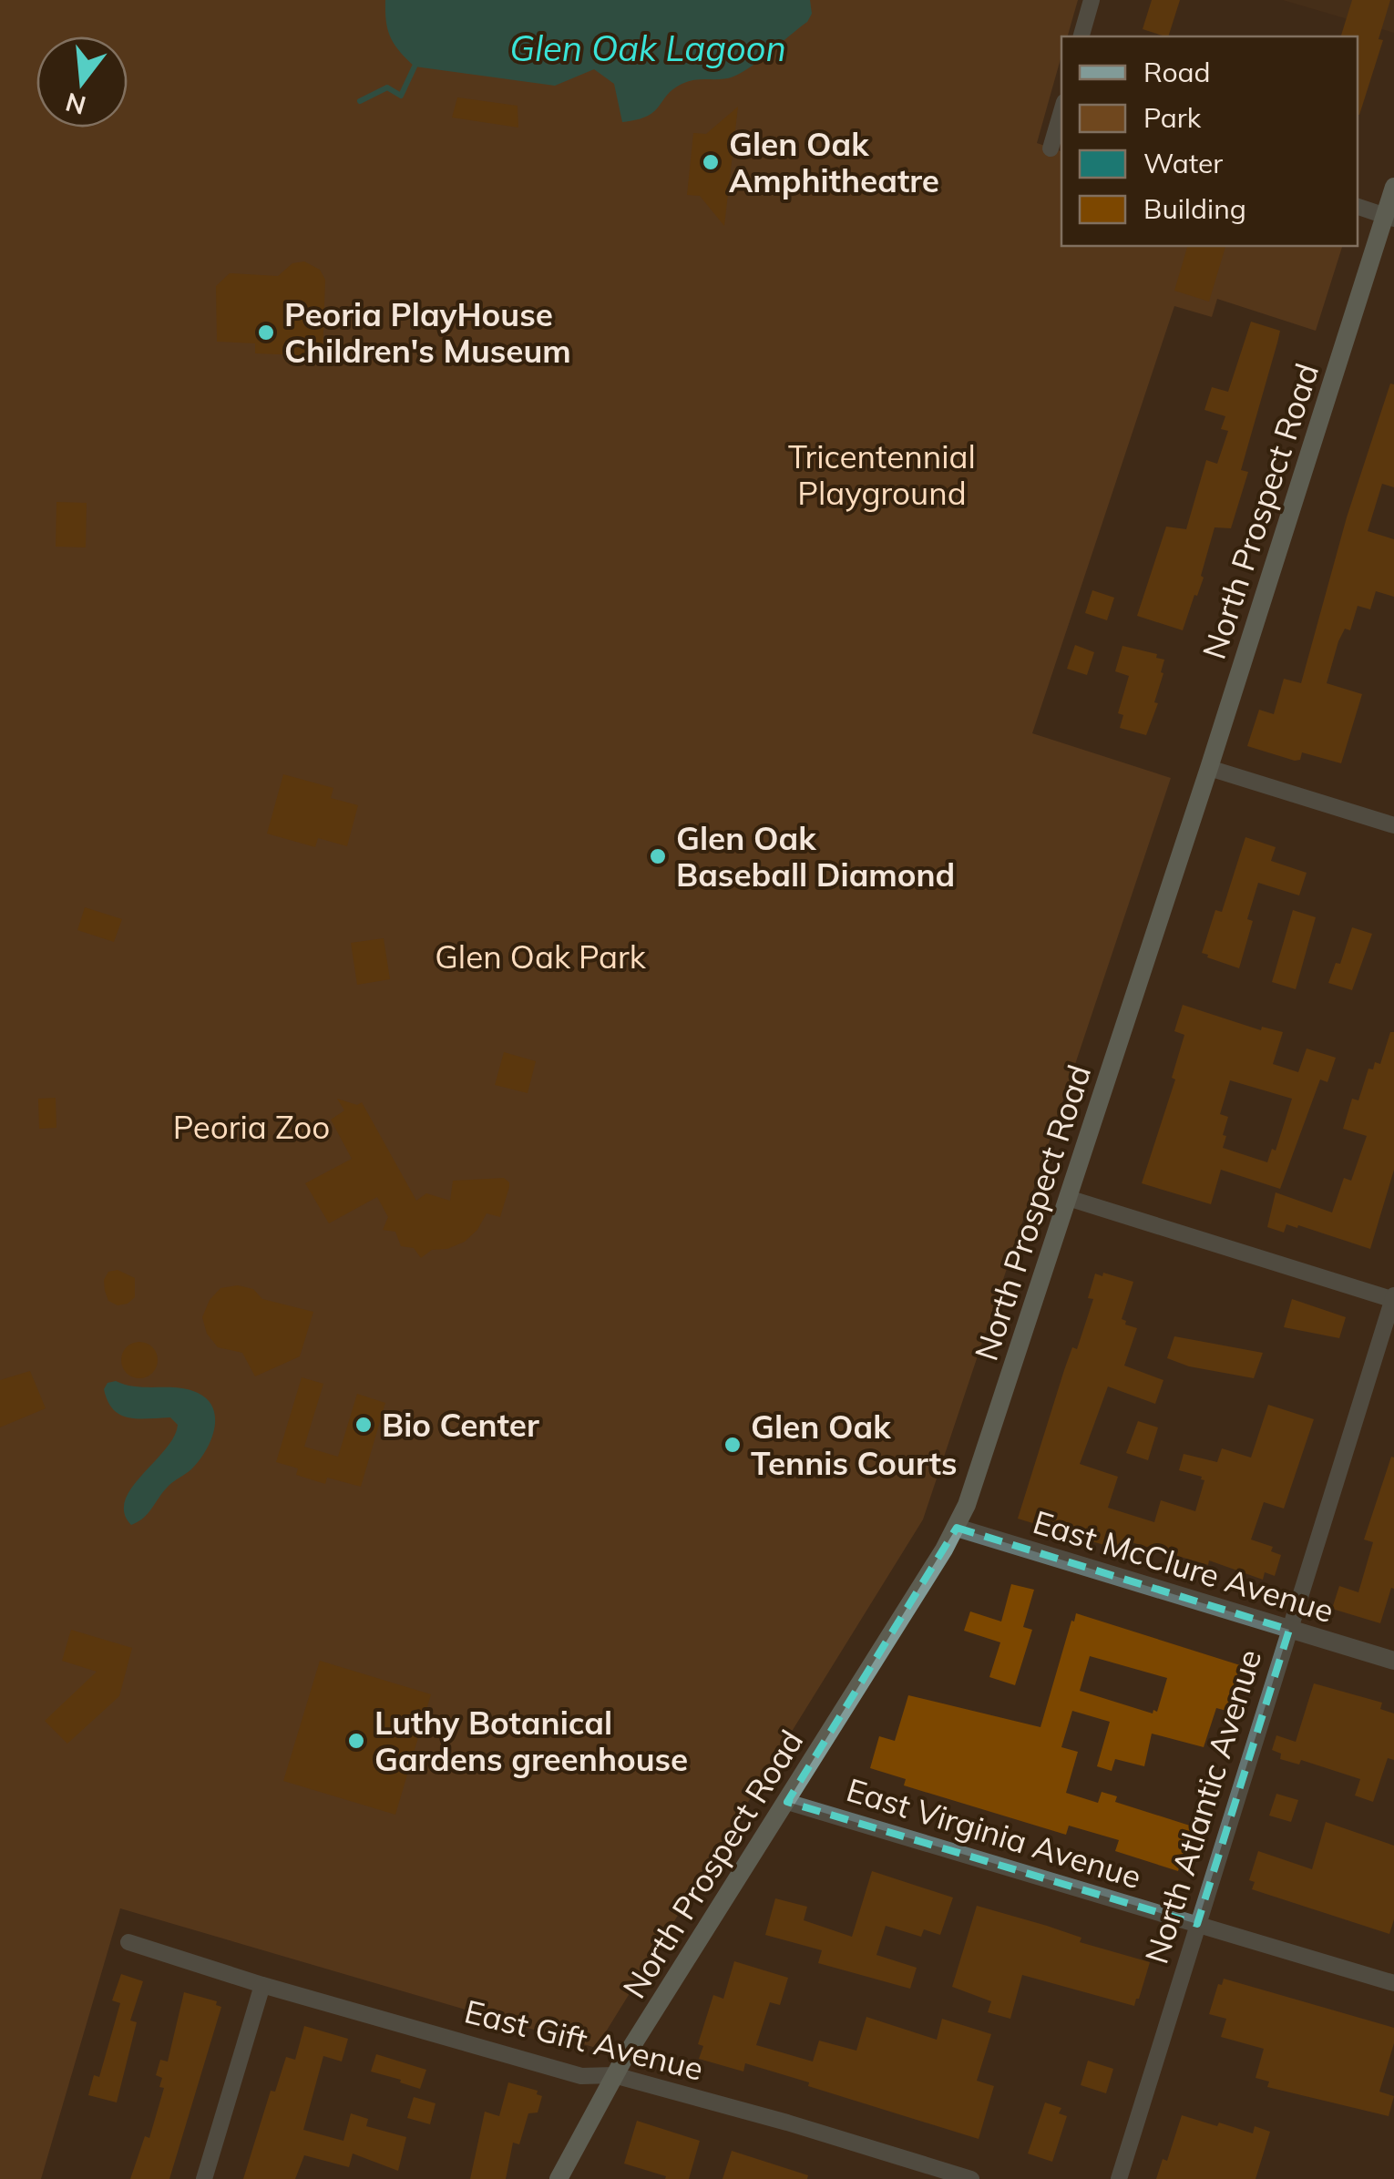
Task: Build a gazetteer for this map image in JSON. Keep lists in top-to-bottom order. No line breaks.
{"streets":{"main road":["North Prospect Road"],"street":["East McClure Avenue","North Atlantic Avenue","East Virginia Avenue","East Gift Avenue"]},"crossings":[["North Prospect Road","East McClure Avenue"],["North Prospect Road","East Virginia Avenue"],["North Prospect Road","East Gift Avenue"],["East McClure Avenue","North Atlantic Avenue"],["North Atlantic Avenue","East Virginia Avenue"]],"water":["Glen Oak Lagoon"],"parks":["Tricentennial Playground","Glen Oak Park","Peoria Zoo"],"places":["Glen Oak Amphitheatre","Peoria PlayHouse Children's Museum","Glen Oak Baseball Diamond","Bio Center","Glen Oak Tennis Courts","Luthy Botanical Gardens greenhouse"],"legend":["Road","Park","Water","Building"],"north":"bottom"}
